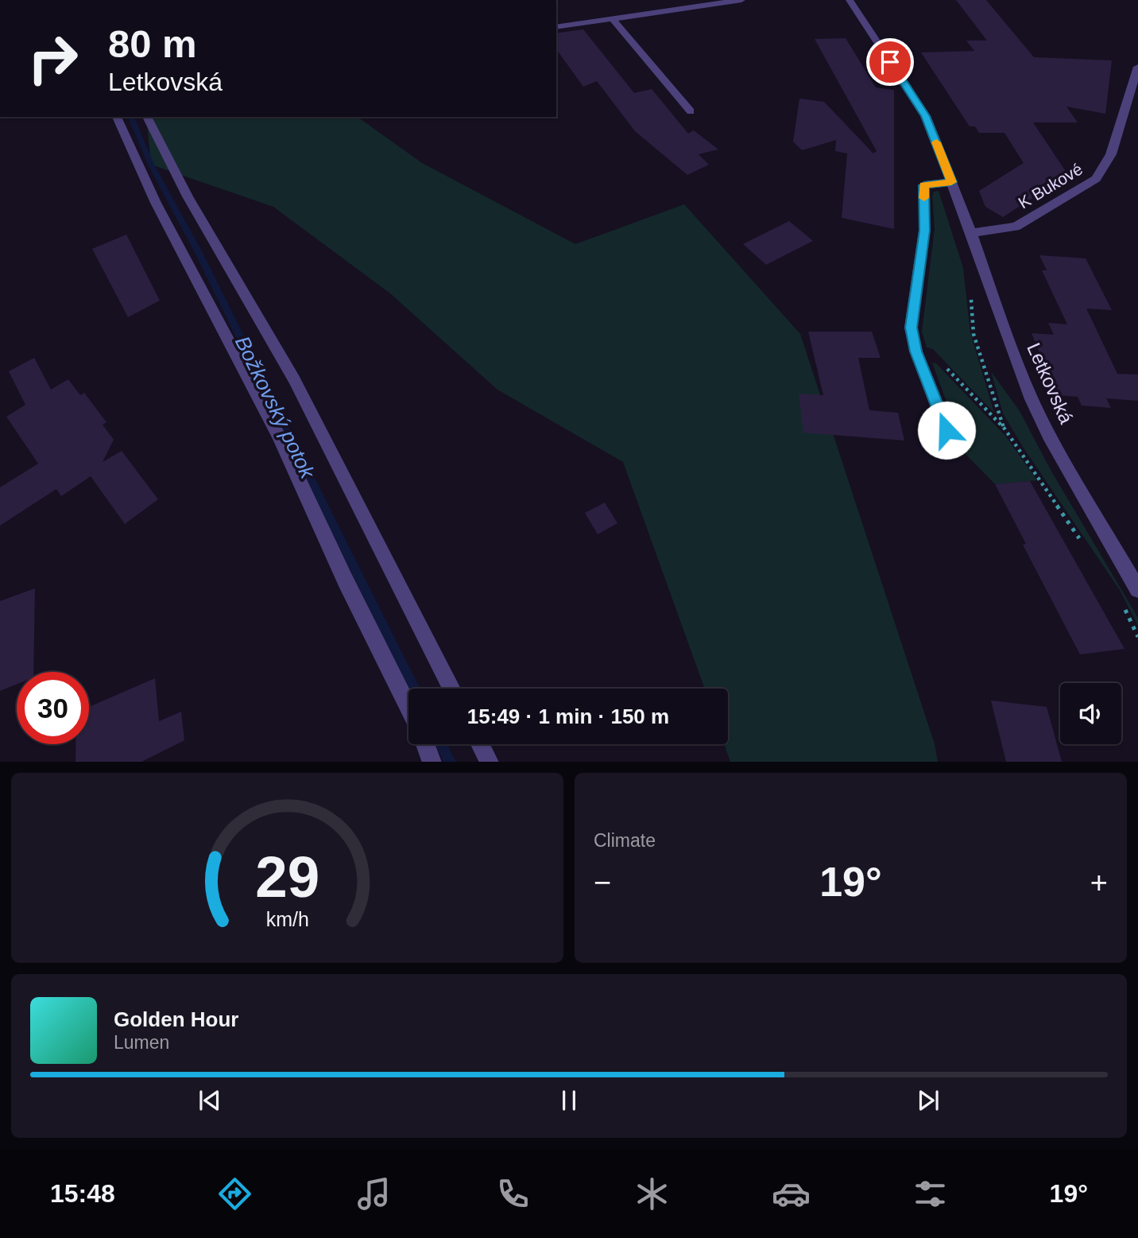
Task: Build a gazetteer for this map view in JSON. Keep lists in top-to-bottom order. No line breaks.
{"streets":{"street":["K Bukové","Letkovská"]},"crossings":[["K Bukové","Letkovská"]],"water":["Božkovský potok"],"page":{"turn":["80 m","Letkovská"],"limit":"30","trip":"15:49 · 1 min · 150 m","tile":"Climate","heat":["−","19°","+"],"song":["Golden Hour","Lumen"],"tabs":["15:48","19°"],"gauge":["29","km/h"]}}
